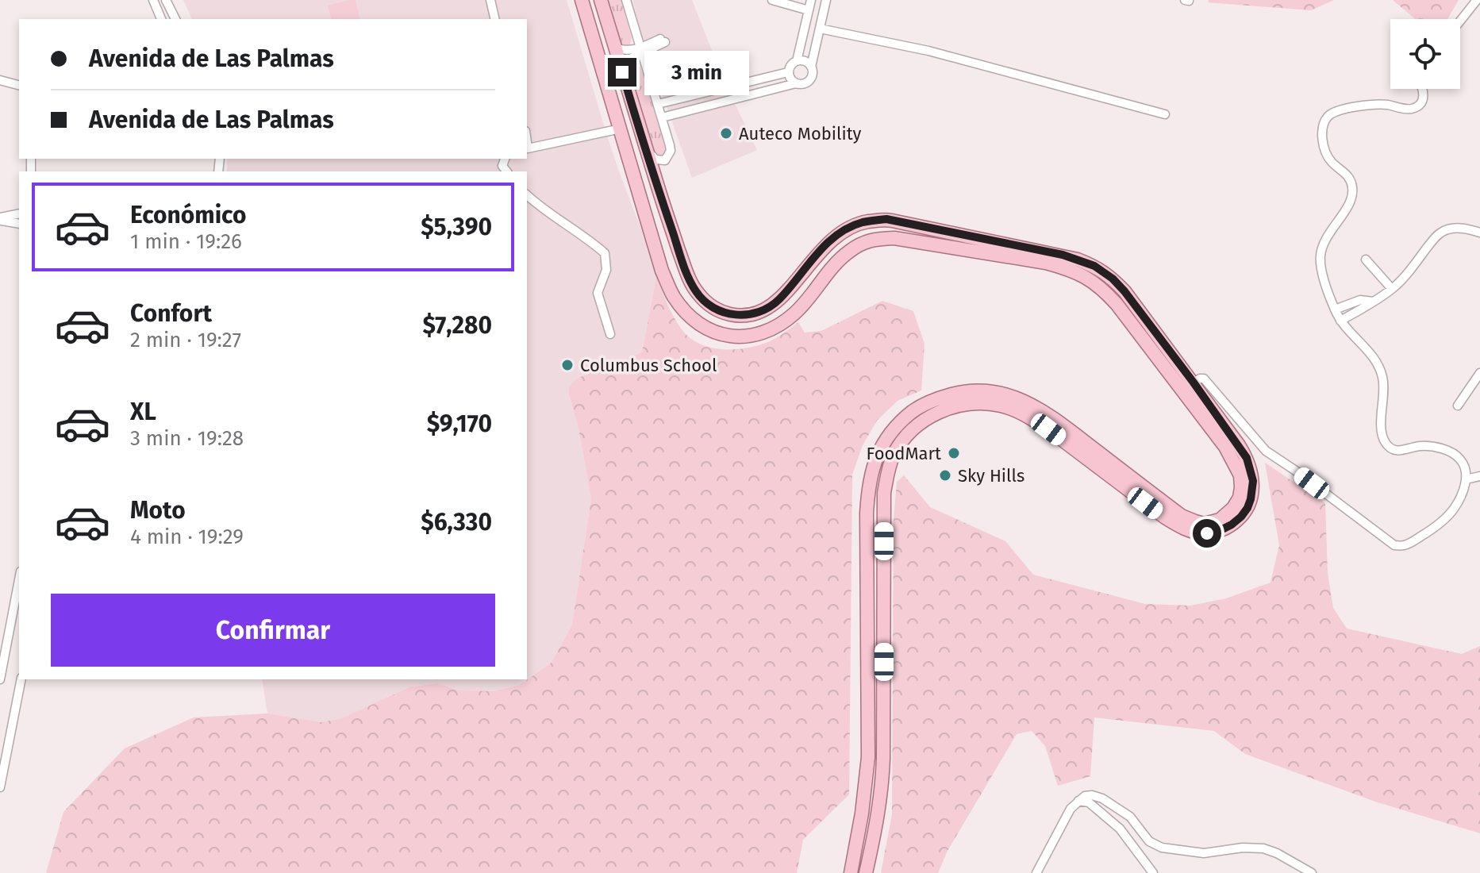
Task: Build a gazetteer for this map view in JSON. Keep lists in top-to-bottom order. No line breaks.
{"places":["Auteco Mobility","Columbus School","FoodMart","Sky Hills"],"page":{"banner":["Avenida de Las Palmas","Avenida de Las Palmas"],"bubble":"3 min","list":[{"name":"Económico","note":"1 min · 19:26","value":"$5,390"},{"name":"Confort","note":"2 min · 19:27","value":"$7,280"},{"name":"XL","note":"3 min · 19:28","value":"$9,170"},{"name":"Moto","note":"4 min · 19:29","value":"$6,330"}],"buttons":"Confirmar"}}
